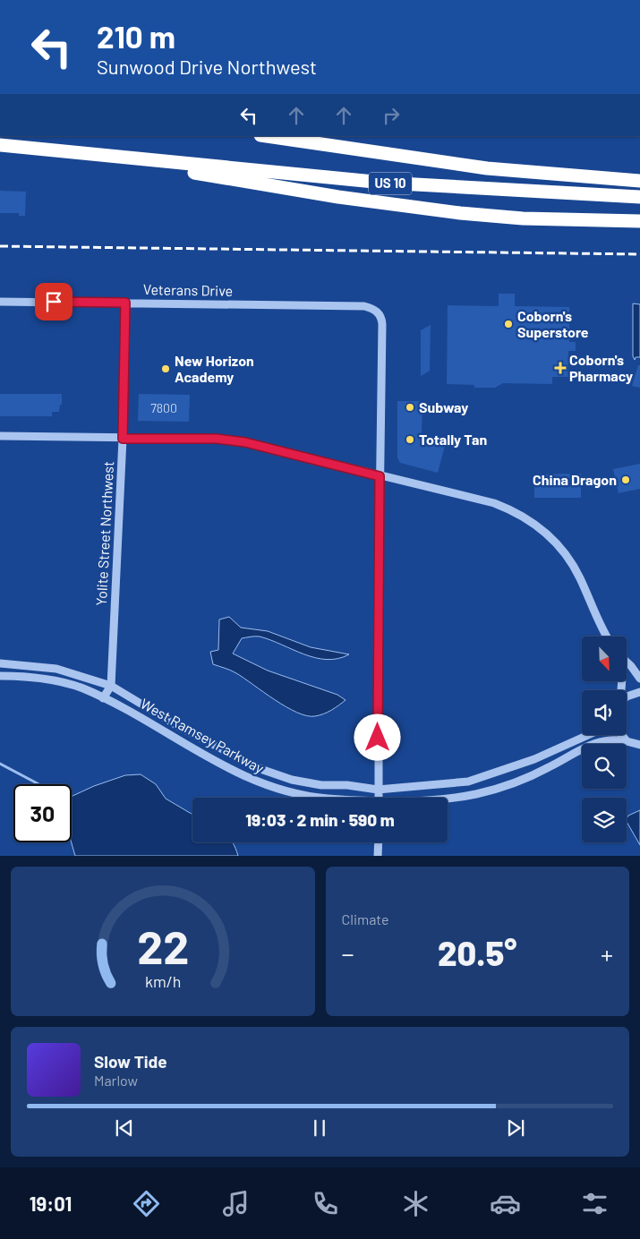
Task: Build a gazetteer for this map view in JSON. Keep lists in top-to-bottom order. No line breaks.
{"streets":{"highway":["US 10"],"street":["Veterans Drive","Yolite Street Northwest","West Ramsey Parkway"]},"crossings":[["Veterans Drive","Yolite Street Northwest"],["Yolite Street Northwest","West Ramsey Parkway"]],"places":{"other":["Coborn's Superstore","New Horizon Academy","Subway","Totally Tan","China Dragon"],"health":["Coborn's Pharmacy"]},"house_numbers":["7800"],"north":"bottom right","page":{"turn":["210 m","Sunwood Drive Northwest"],"limit":"30","trip":"19:03 · 2 min · 590 m","tile":"Climate","heat":["−","20.5°","+"],"song":["Slow Tide","Marlow"],"tabs":"19:01","gauge":["22","km/h"]}}
